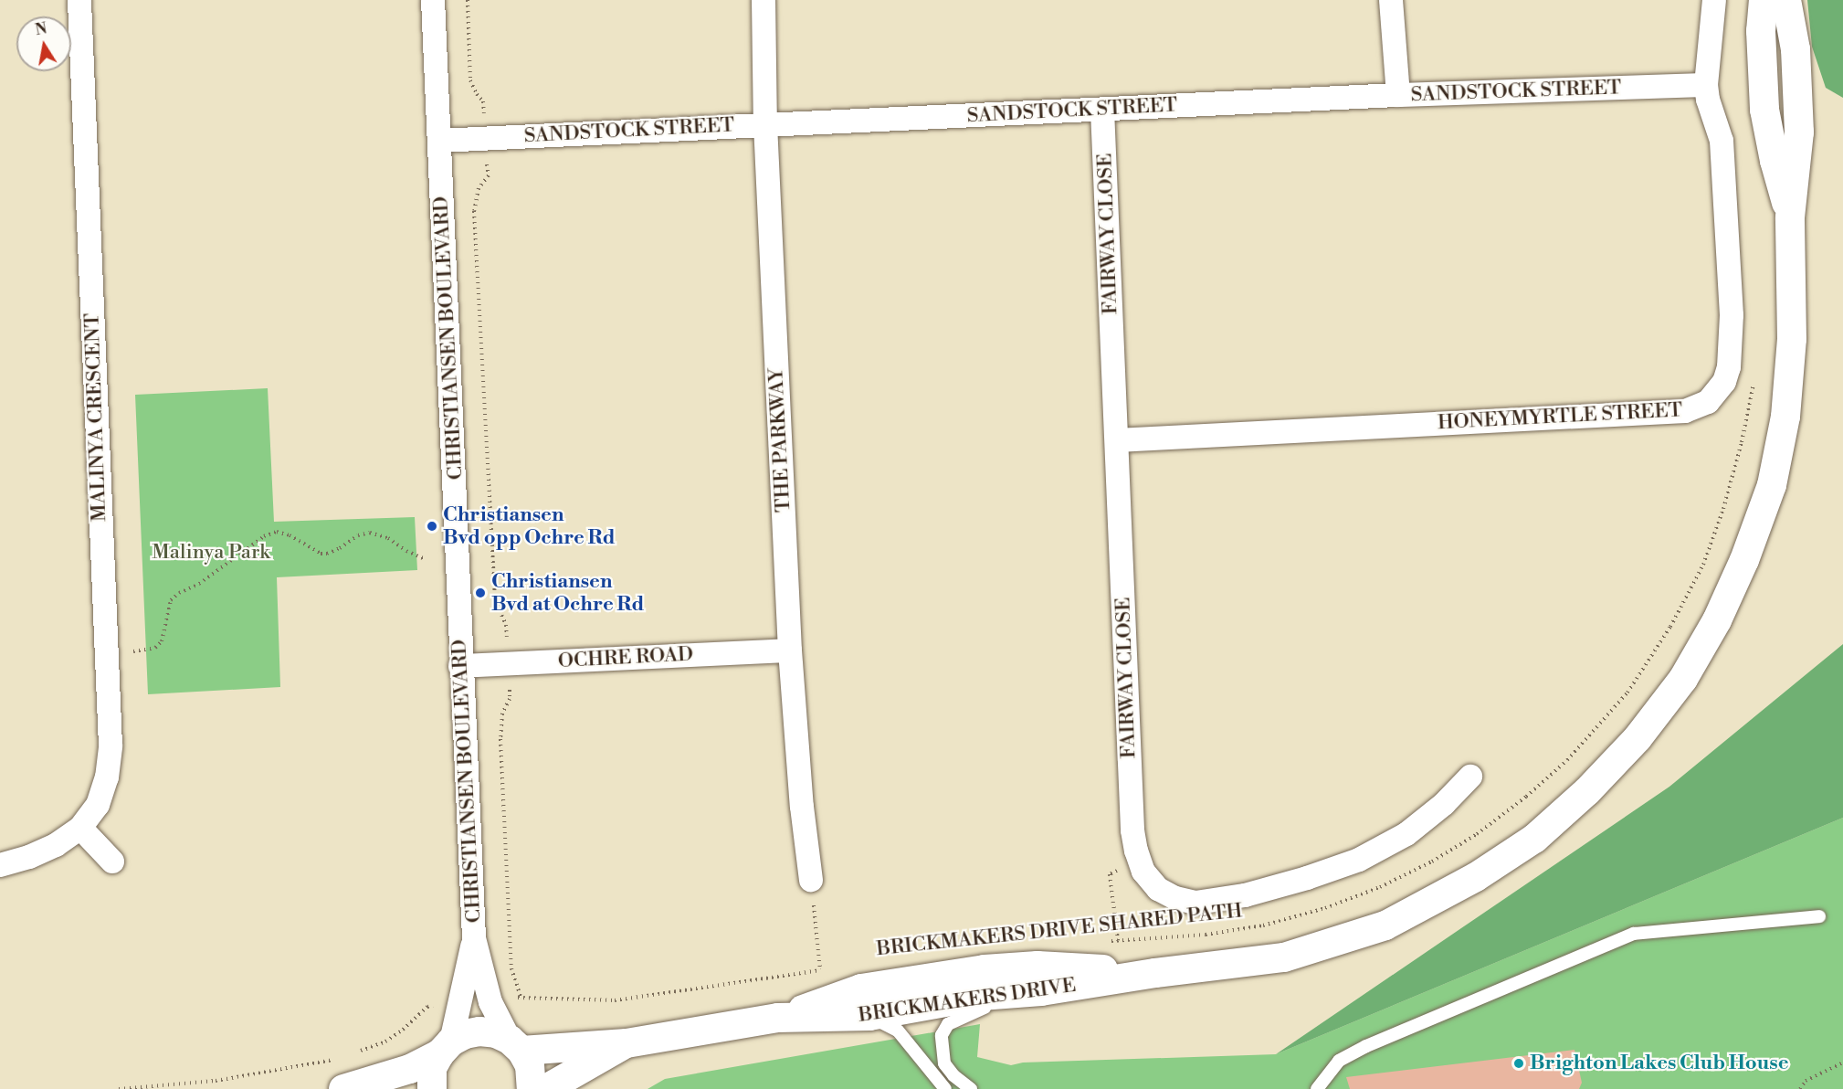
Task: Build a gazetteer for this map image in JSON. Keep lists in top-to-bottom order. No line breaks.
{"streets":{"street":["SANDSTOCK STREET","FAIRWAY CLOSE","CHRISTIANSEN BOULEVARD","HONEYMYRTLE STREET","MALINYA CRESCENT","THE PARKWAY","OCHRE ROAD","BRICKMAKERS DRIVE"],"path":["BRICKMAKERS DRIVE SHARED PATH"]},"crossings":[["SANDSTOCK STREET","FAIRWAY CLOSE"],["SANDSTOCK STREET","CHRISTIANSEN BOULEVARD"],["SANDSTOCK STREET","HONEYMYRTLE STREET"],["SANDSTOCK STREET","THE PARKWAY"],["FAIRWAY CLOSE","HONEYMYRTLE STREET"],["CHRISTIANSEN BOULEVARD","OCHRE ROAD"],["CHRISTIANSEN BOULEVARD","BRICKMAKERS DRIVE"],["THE PARKWAY","OCHRE ROAD"]],"parks":["Malinya Park"],"places":["Christiansen Bvd opp Ochre Rd","Christiansen Bvd at Ochre Rd","Brighton Lakes Club House"],"north":"top"}
